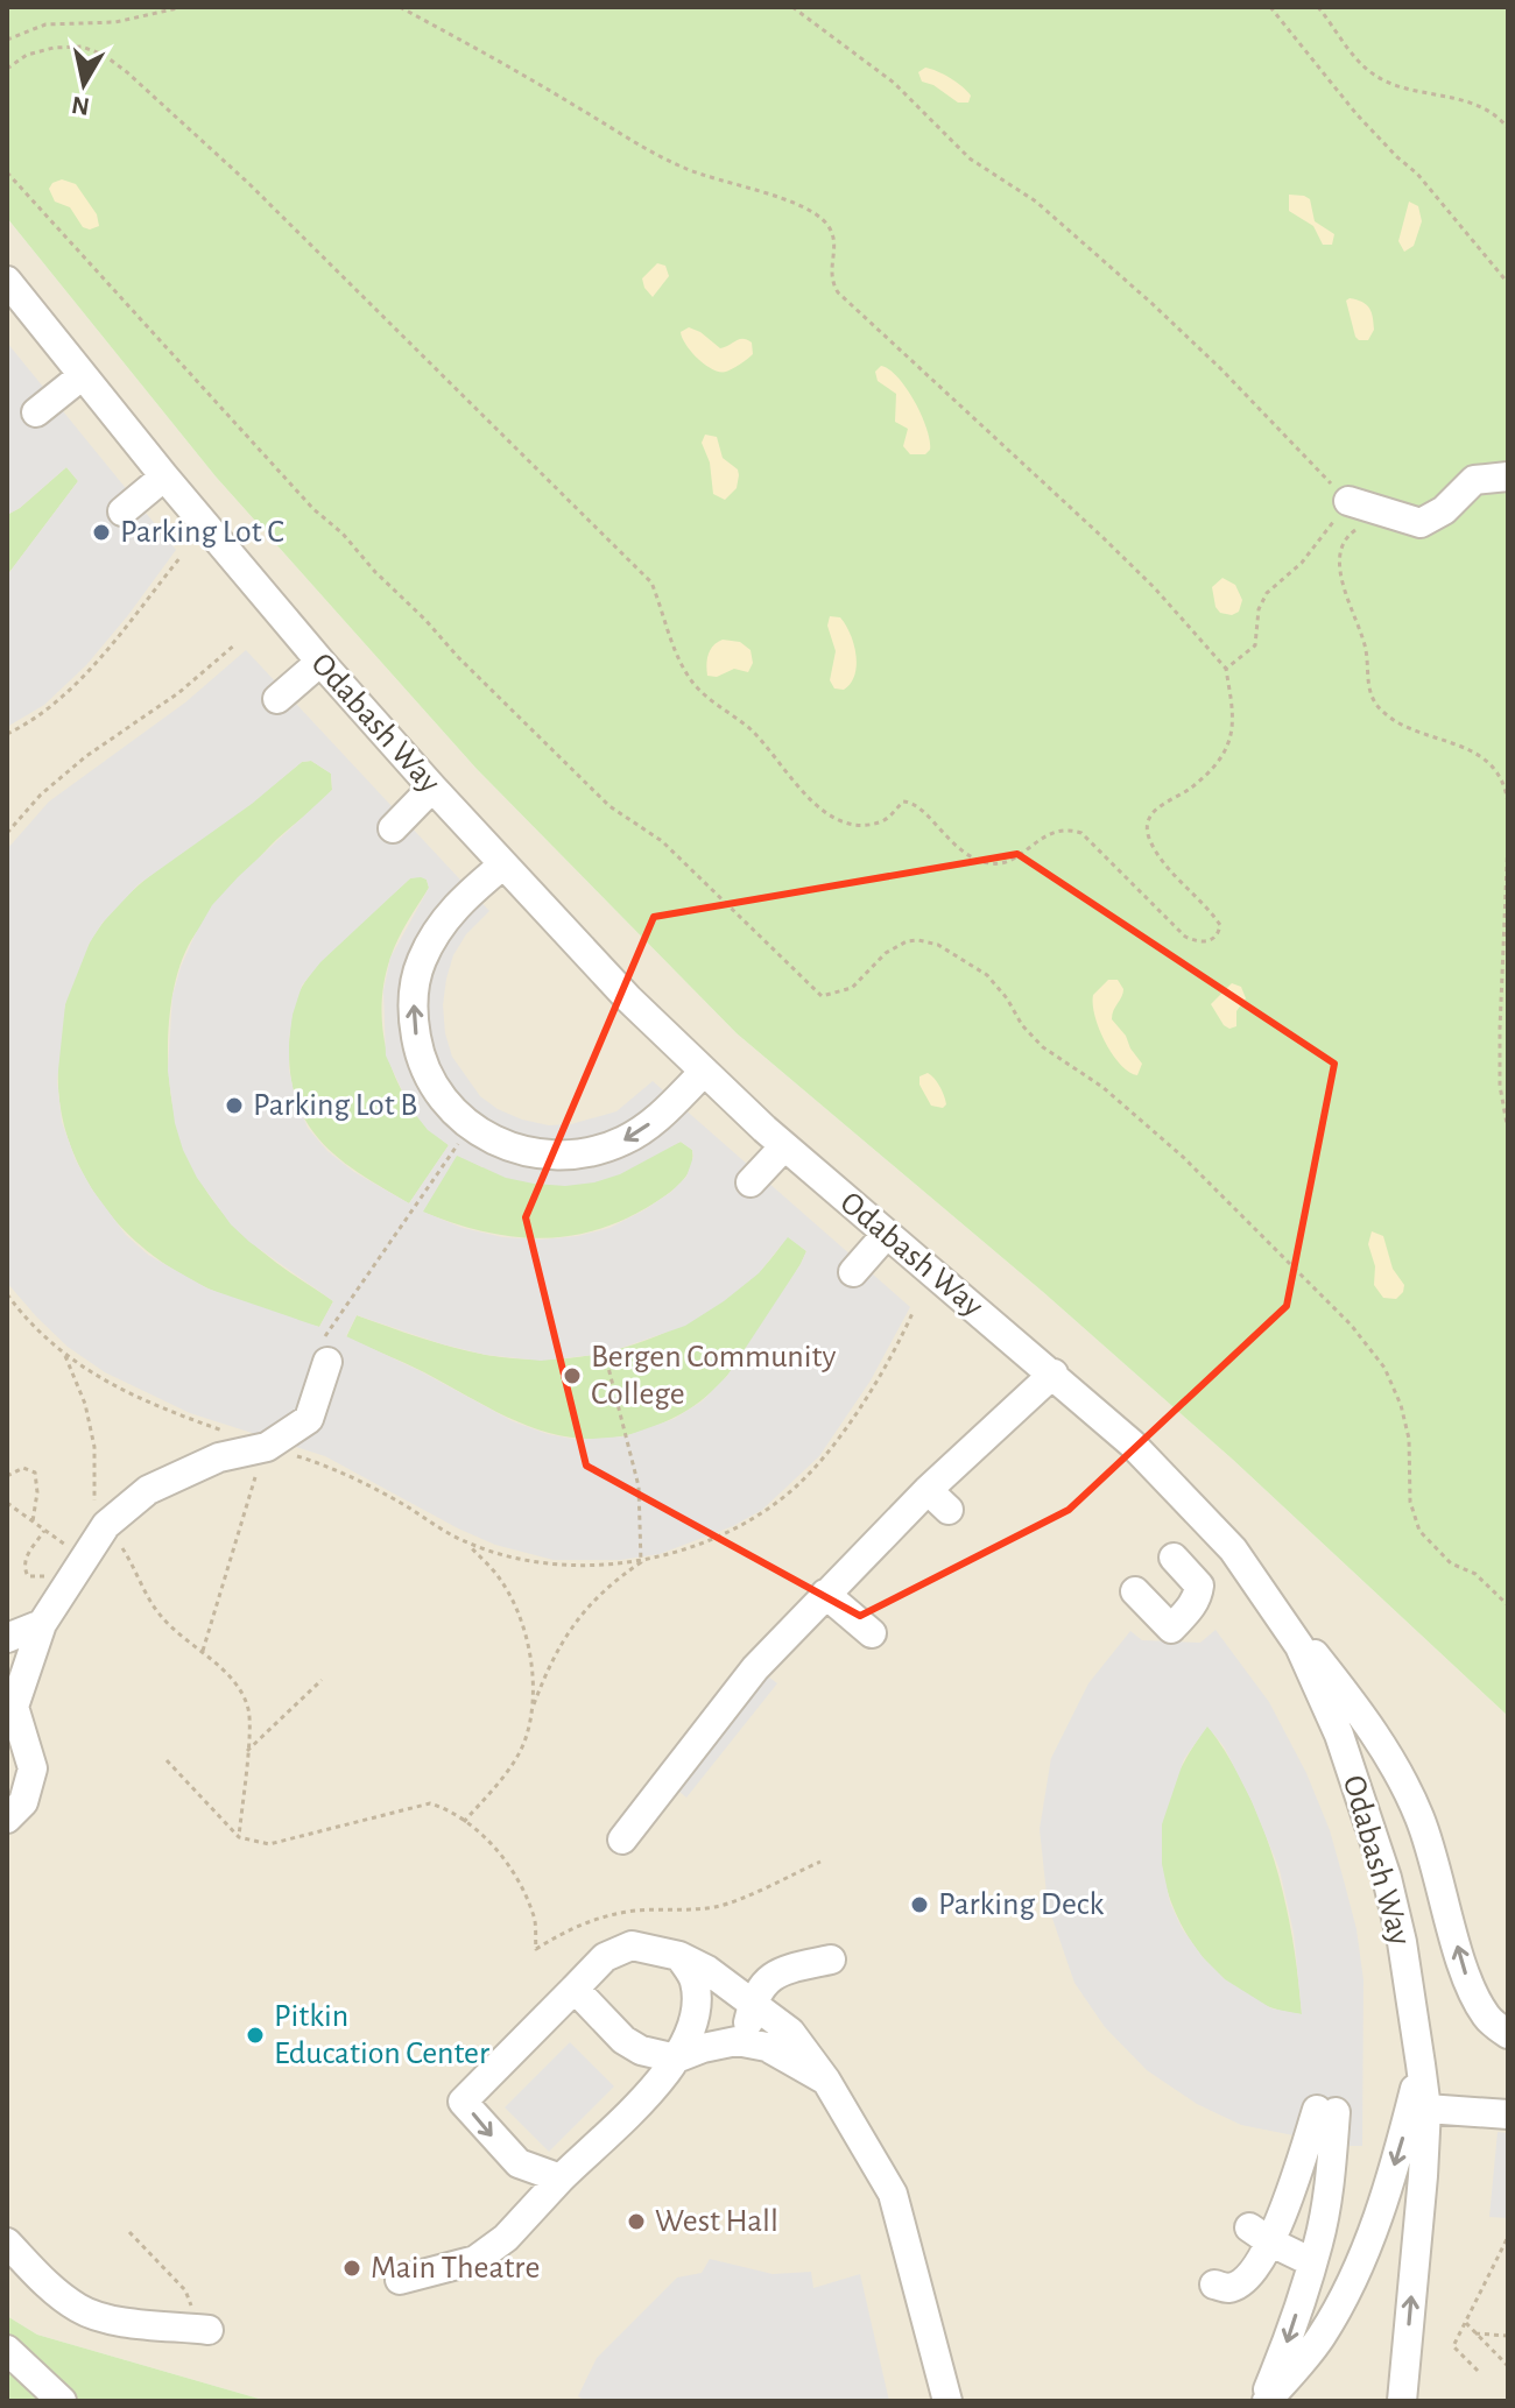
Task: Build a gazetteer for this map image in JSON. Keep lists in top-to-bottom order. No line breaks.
{"streets":{"street":["Odabash Way"]},"places":["Parking Lot C","Parking Lot B","Bergen Community College","Parking Deck","Pitkin Education Center","West Hall","Main Theatre"],"north":"bottom"}
